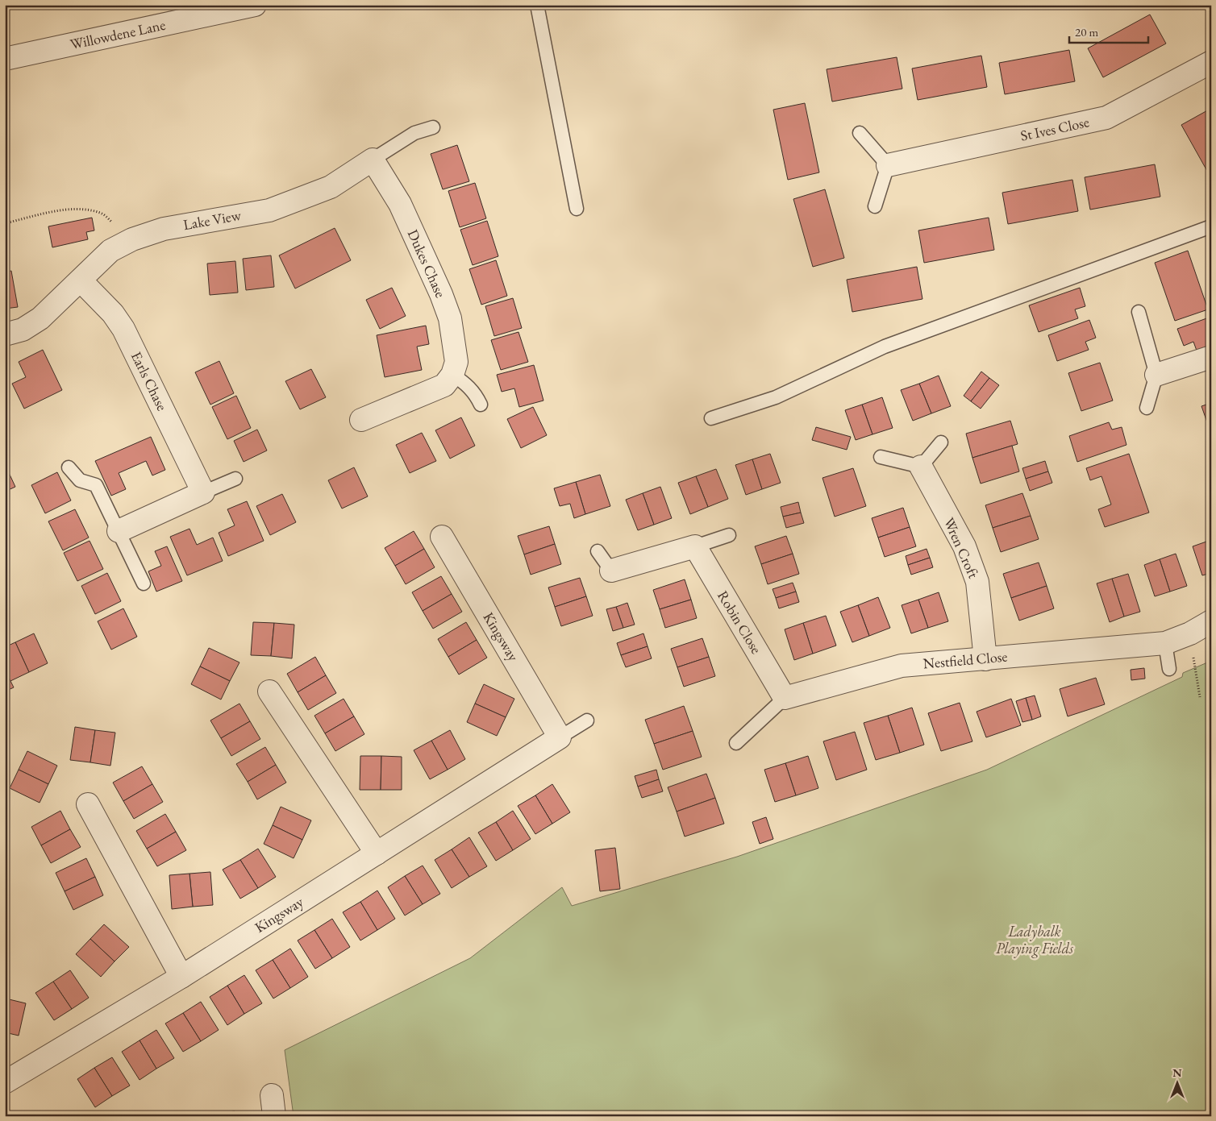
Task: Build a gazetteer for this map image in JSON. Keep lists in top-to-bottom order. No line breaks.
{"streets":{"street":["Willowdene Lane","St Ives Close","Lake View","Dukes Chase","Earls Chase","Wren Croft","Robin Close","Kingsway","Nestfield Close"]},"crossings":[["Lake View","Dukes Chase"],["Lake View","Earls Chase"],["Wren Croft","Nestfield Close"],["Robin Close","Nestfield Close"]],"parks":["Ladybalk Playing Fields"],"scale_bar":"20 m","north":"top"}
